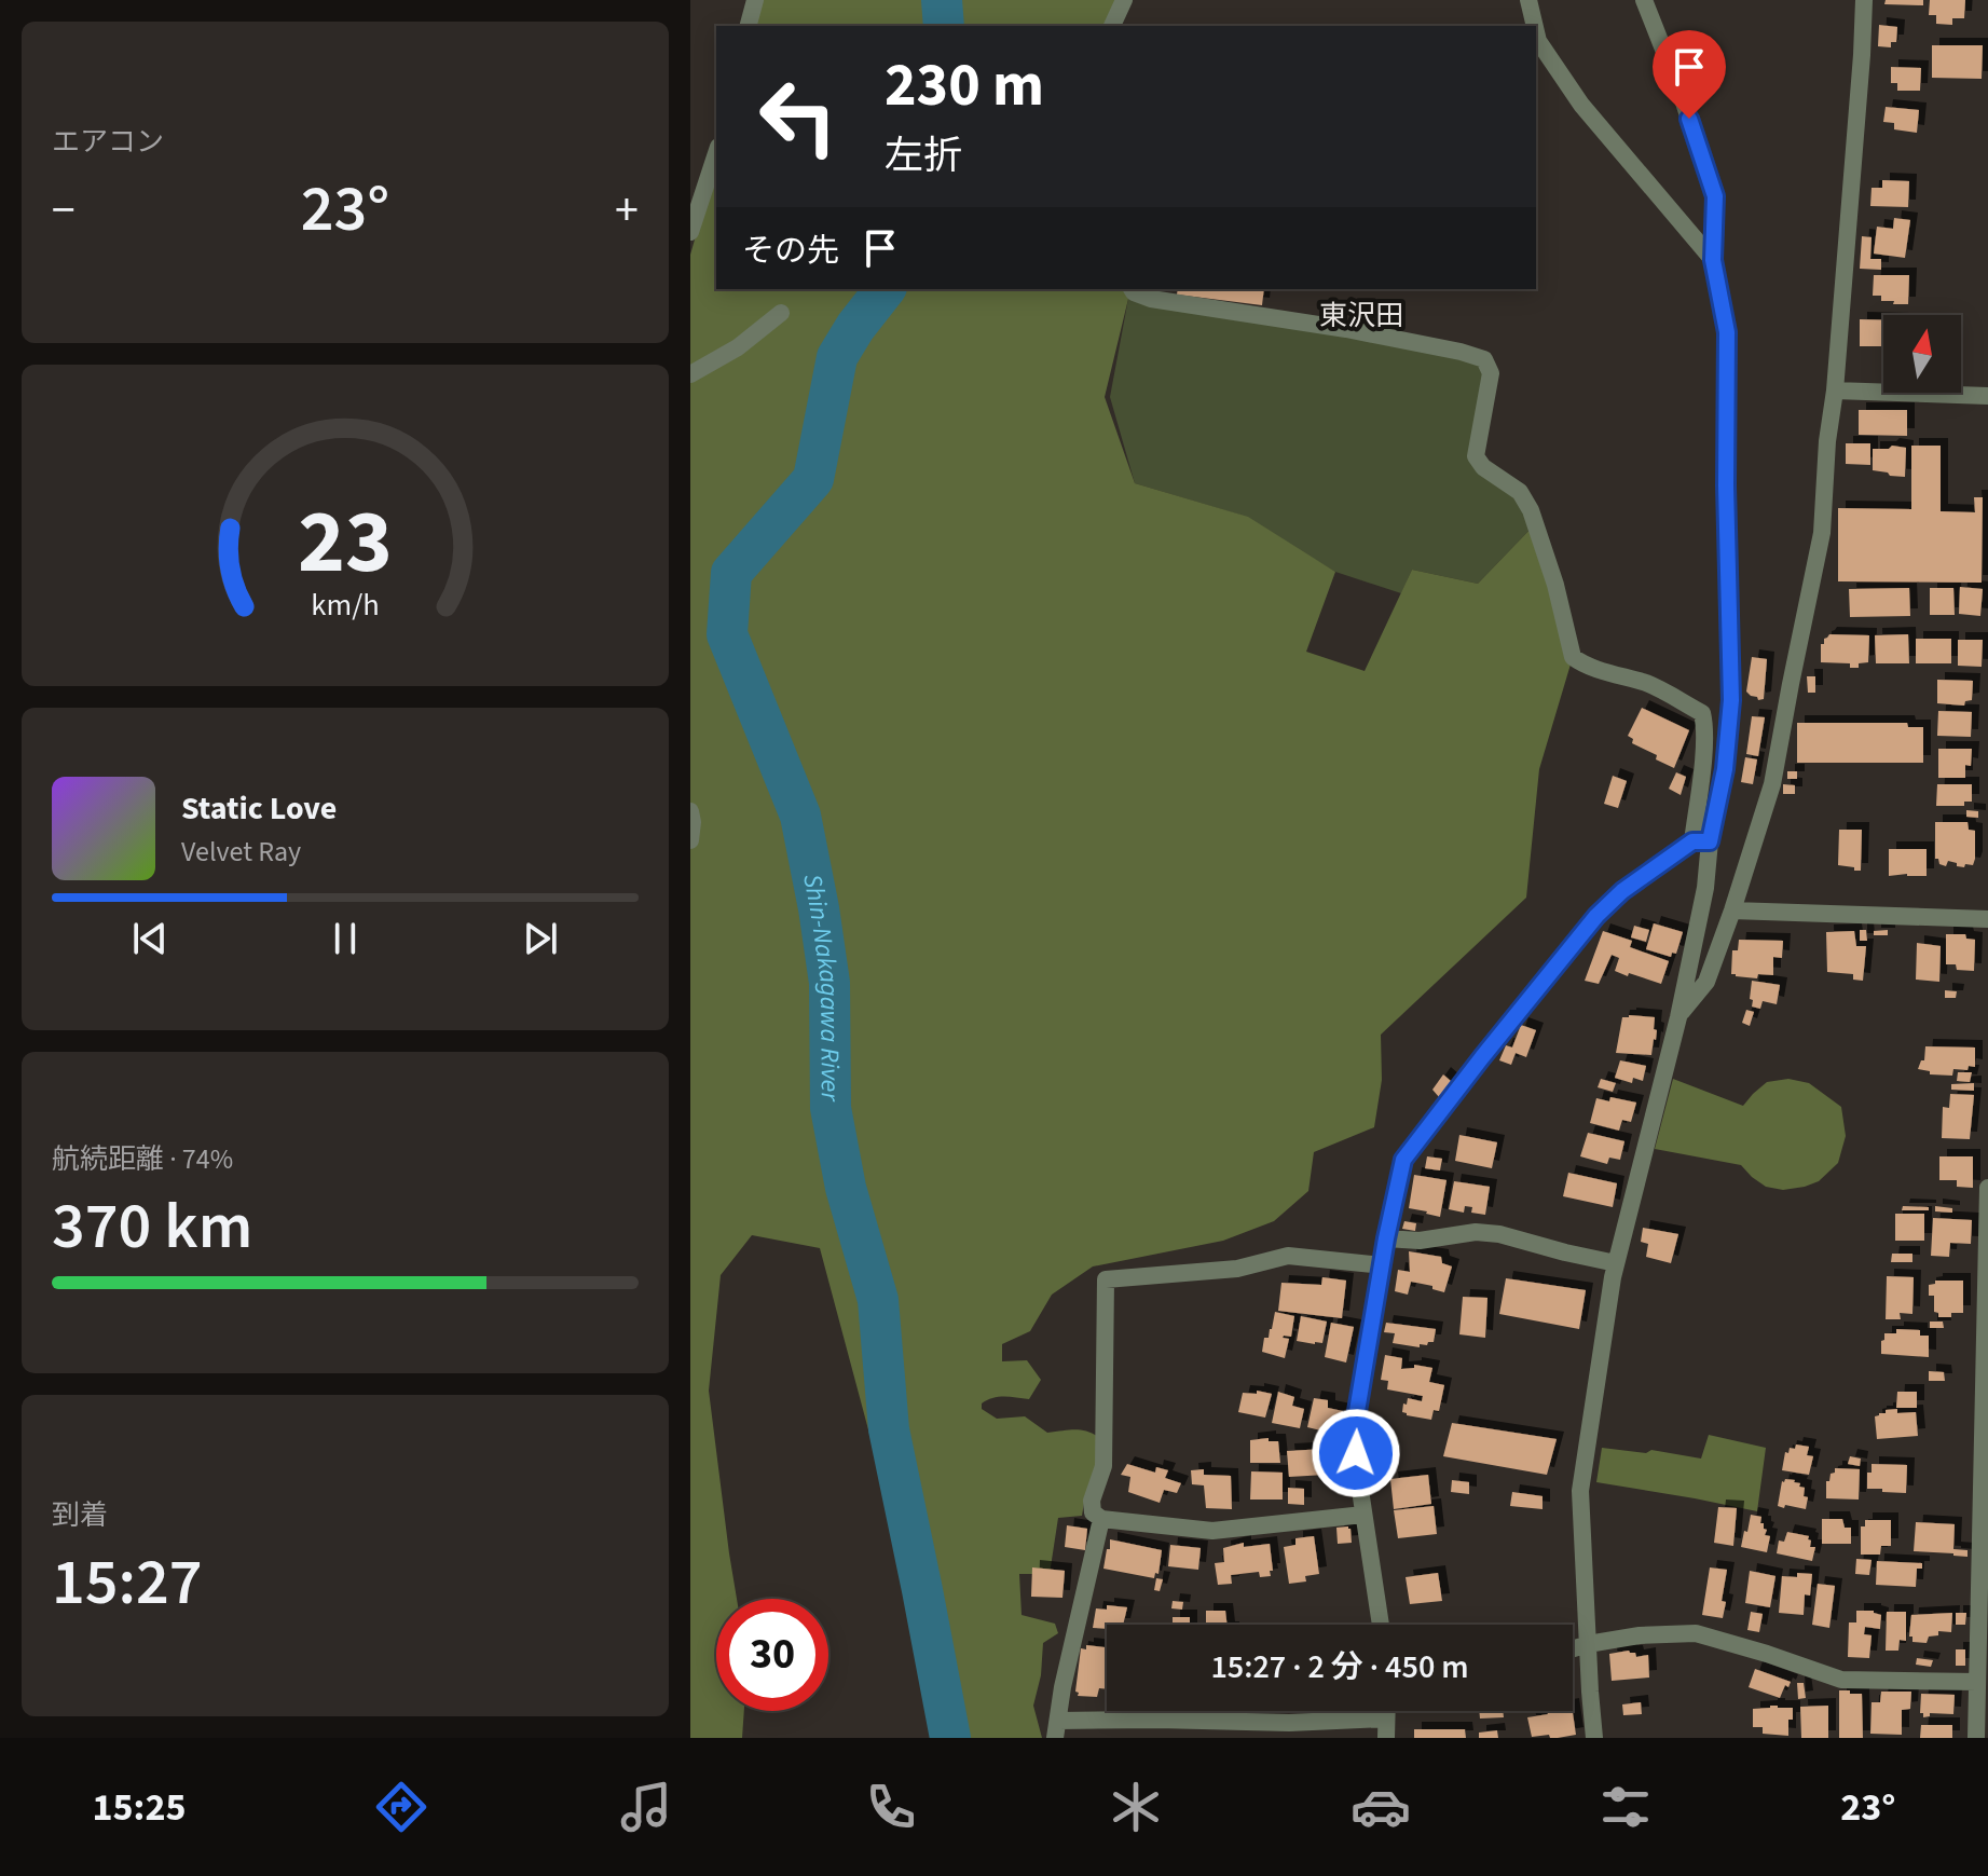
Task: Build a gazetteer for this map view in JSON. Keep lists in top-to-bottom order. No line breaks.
{"districts":["東沢田"],"water":["Shin-Nakagawa River"],"north":"top","page":{"tile":["エアコン",["航続距離 · 74%","370 km"],["到着","15:27"]],"turn":["230 m","左折"],"heat":["−","23°","+"],"then":"その先","song":["Static Love","Velvet Ray"],"limit":"30","trip":"15:27 · 2 分 · 450 m","tabs":["15:25","23°"],"gauge":["23","km/h"]}}
